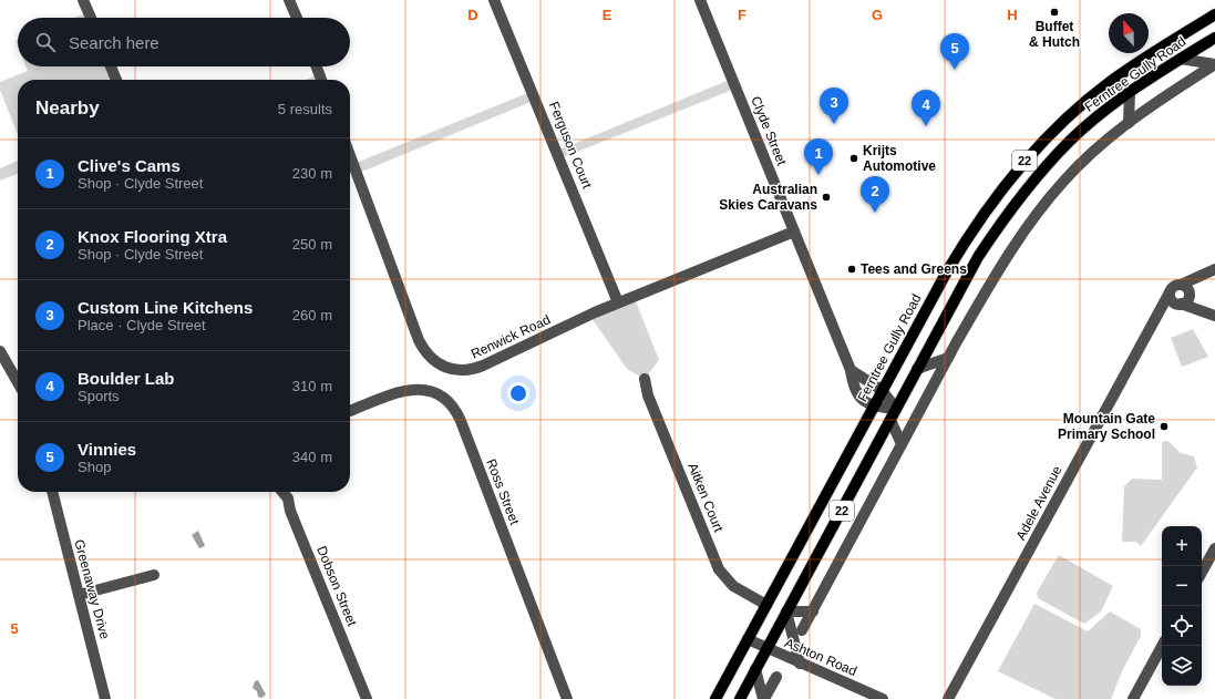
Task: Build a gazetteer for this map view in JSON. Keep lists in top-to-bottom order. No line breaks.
{"streets":{"main road":["Ferntree Gully Road","22"],"street":["Clyde Street","Ferguson Court","Renwick Road","Ross Street","Aitken Court","Adele Avenue","Dobson Street","Greenaway Drive","Ashton Road"]},"crossings":[["Ferntree Gully Road","Clyde Street"],["Ferntree Gully Road","Aitken Court"],["Ferntree Gully Road","Ashton Road"],["Clyde Street","Renwick Road"],["Ferguson Court","Renwick Road"]],"places":["Buffet & Hutch","Krijts Automotive","Australian Skies Caravans","Tees and Greens","Mountain Gate Primary School"],"north":"top","page":{"search":"Search here","pins":["5","3","4","1","2"],"heading":["Nearby","5 results"],"list":[{"mark":"1","name":"Clive's Cams","note":"Shop · Clyde Street","value":"230 m"},{"mark":"2","name":"Knox Flooring Xtra","note":"Shop · Clyde Street","value":"250 m"},{"mark":"3","name":"Custom Line Kitchens","note":"Place · Clyde Street","value":"260 m"},{"mark":"4","name":"Boulder Lab","note":"Sports","value":"310 m"},{"mark":"5","name":"Vinnies","note":"Shop","value":"340 m"}],"map_buttons":["+","−"]},"grid":{"columns":["D","E","F","G","H"],"rows":["5"]}}
